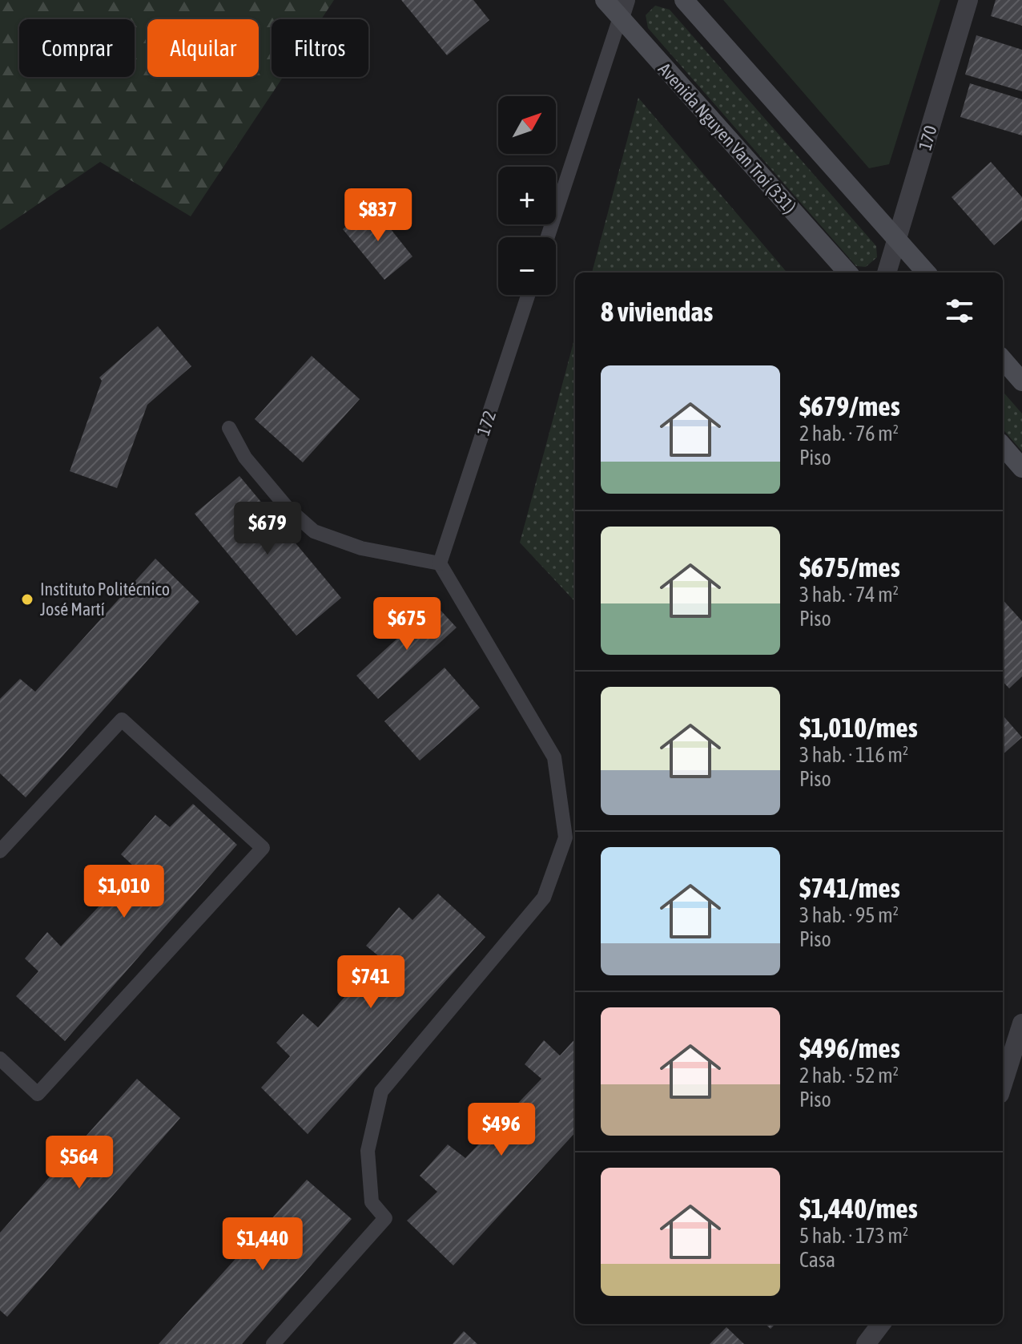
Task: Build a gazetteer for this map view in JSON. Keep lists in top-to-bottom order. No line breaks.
{"streets":{"street":["Avenida Nguyen Van Troi (331)","170"],"lane":["172"]},"places":["Instituto Politécnico José Martí"],"north":"top right","page":{"chip":["Comprar","Alquilar","Filtros"],"map_buttons":["+","−"],"price":["$837","$679","$675","$1,010","$741","$496","$564","$1,440"],"heading":"8 viviendas","list":[{"name":"$679/mes","note":"2 hab. · 76 m² · Piso"},{"name":"$675/mes","note":"3 hab. · 74 m² · Piso"},{"name":"$1,010/mes","note":"3 hab. · 116 m² · Piso"},{"name":"$741/mes","note":"3 hab. · 95 m² · Piso"},{"name":"$496/mes","note":"2 hab. · 52 m² · Piso"},{"name":"$1,440/mes","note":"5 hab. · 173 m² · Casa"}]}}
